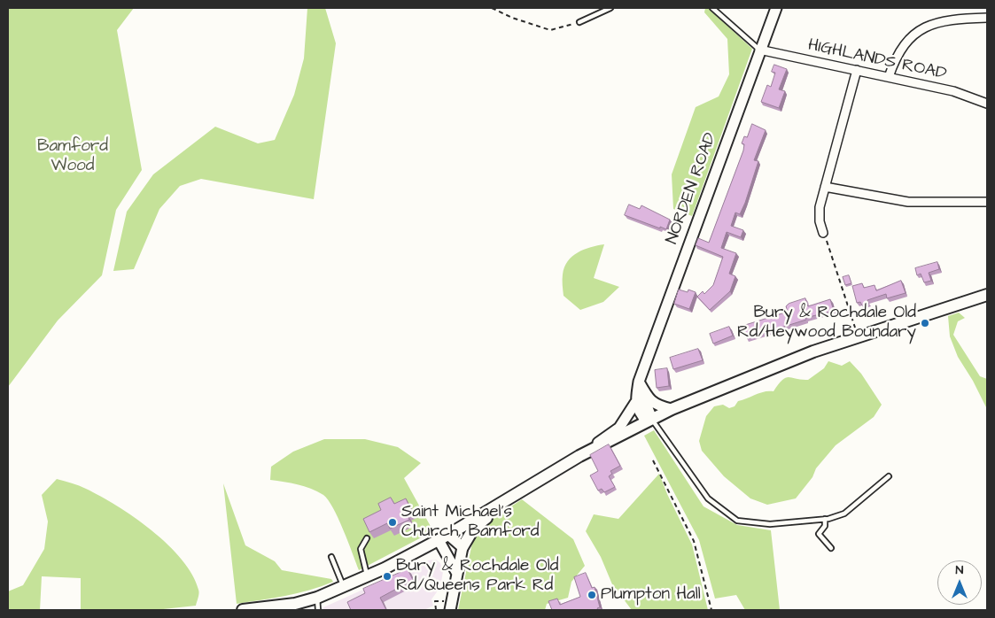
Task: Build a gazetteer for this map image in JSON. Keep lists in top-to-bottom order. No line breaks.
{"streets":{"street":["HIGHLANDS ROAD","NORDEN ROAD"]},"crossings":[["HIGHLANDS ROAD","NORDEN ROAD"]],"parks":["Bamford Wood"],"places":["Bury & Rochdale Old Rd/Heywood Boundary","Saint Michael's Church, Bamford","Bury & Rochdale Old Rd/Queens Park Rd","Plumpton Hall"],"north":"top"}
